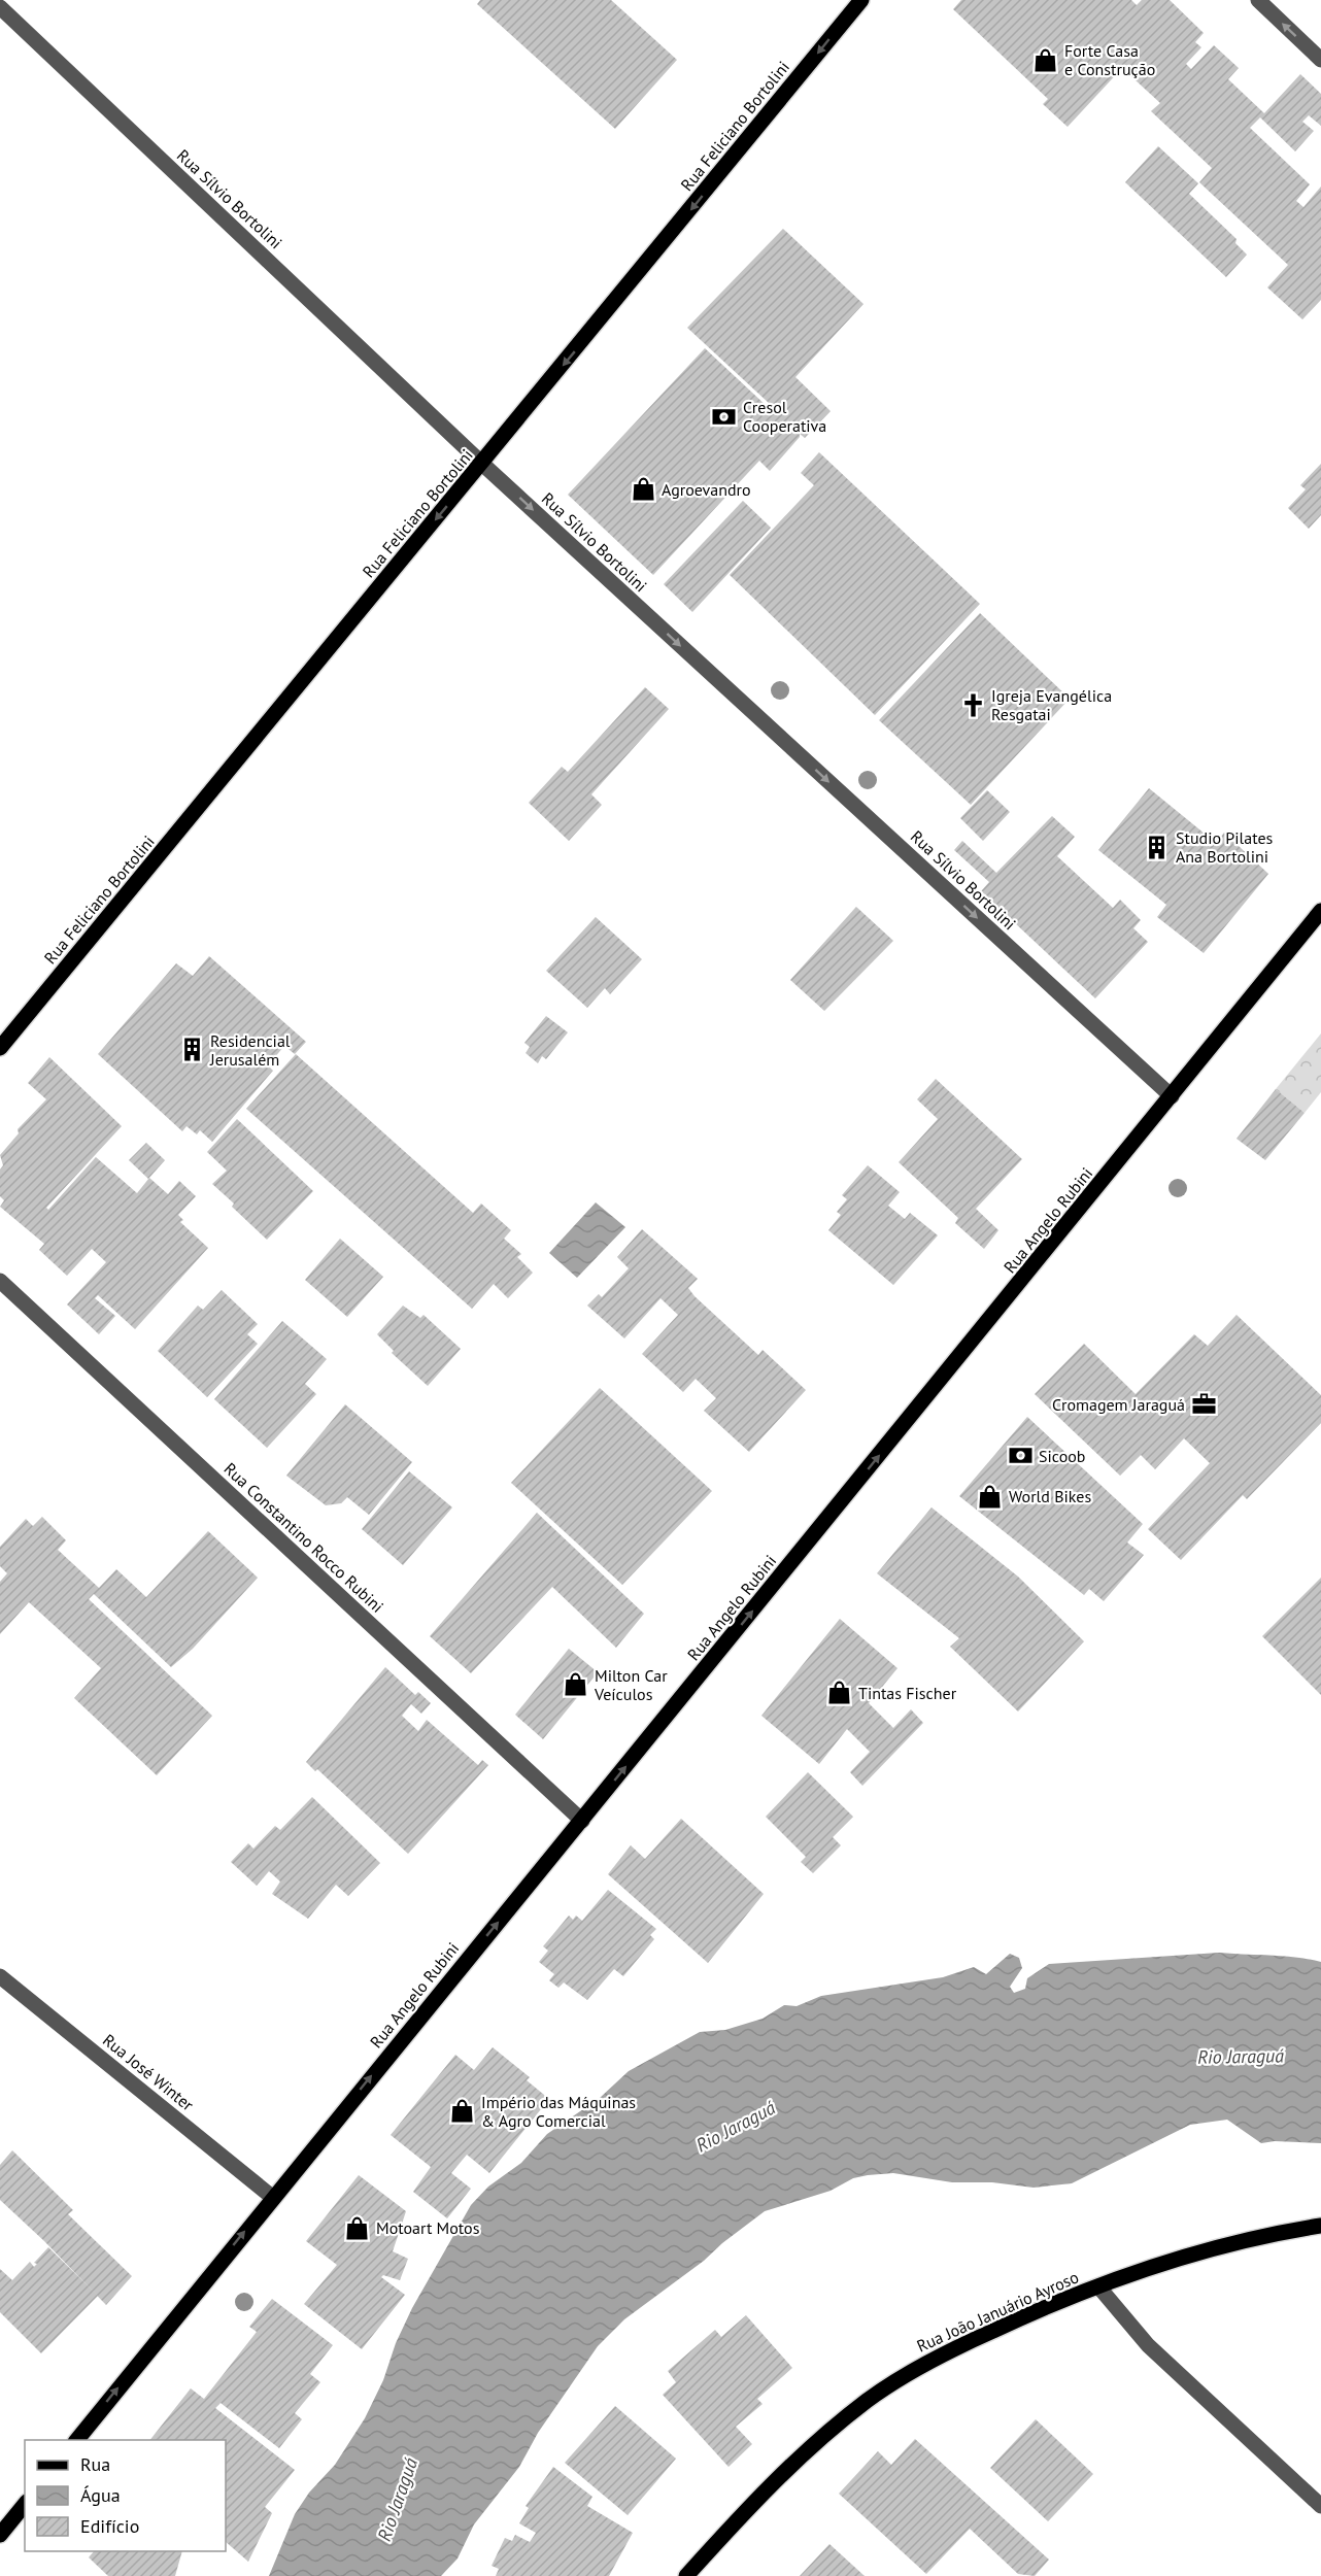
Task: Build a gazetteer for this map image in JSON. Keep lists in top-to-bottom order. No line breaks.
{"streets":{"main road":["Rua Feliciano Bortolini","Rua Angelo Rubini","Rua João Januário Ayroso"],"street":["Rua Sílvio Bortolini","Rua Constantino Rocco Rubini","Rua José Winter"]},"crossings":[["Rua Feliciano Bortolini","Rua Sílvio Bortolini"],["Rua Sílvio Bortolini","Rua Angelo Rubini"],["Rua Angelo Rubini","Rua Constantino Rocco Rubini"],["Rua Angelo Rubini","Rua José Winter"]],"one_way":["Rua Feliciano Bortolini","Rua Sílvio Bortolini","Rua Angelo Rubini"],"water":["Rio Jaraguá"],"places":{"shop":["Forte Casa e Construção","Agroevandro","World Bikes","Milton Car Veículos","Tintas Fischer","Império das Máquinas & Agro Comercial","Motoart Motos"],"bank":["Cresol Cooperativa","Sicoob"],"church":["Igreja Evangélica Resgatai"],"building":["Studio Pilates Ana Bortolini","Residencial Jerusalém"],"office":["Cromagem Jaraguá"]},"legend":["Rua","Água","Edifício"]}
